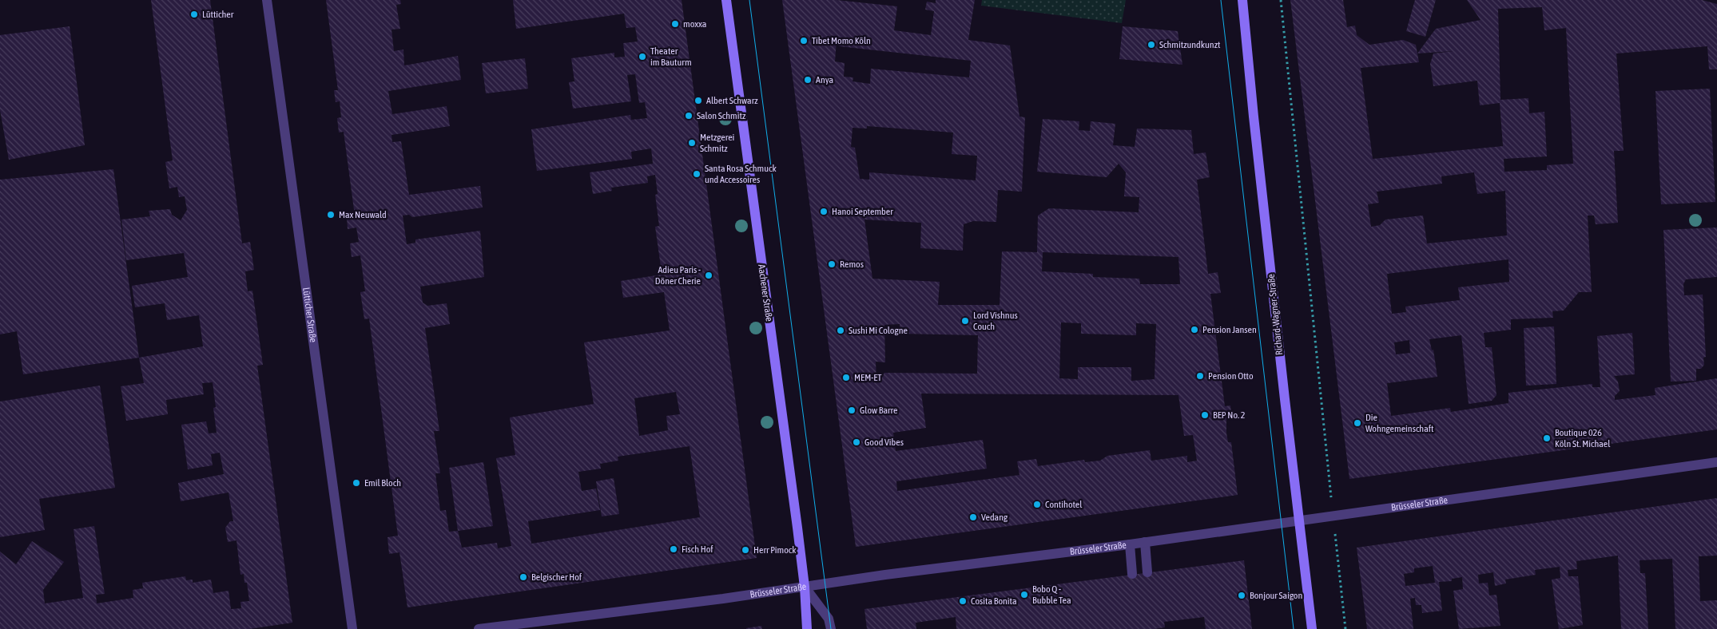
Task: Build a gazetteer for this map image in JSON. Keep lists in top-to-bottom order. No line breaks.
{"streets":{"main road":["Aachener Straße","Richard-Wagner-Straße"],"street":["Lütticher Straße","Brüsseler Straße"]},"crossings":[["Aachener Straße","Brüsseler Straße"],["Richard-Wagner-Straße","Brüsseler Straße"]],"places":["Lütticher","moxxa","Tibet Momo Köln","Schmitzundkunzt","Theater im Bauturm","Anya","Albert Schwarz","Salon Schmitz","Metzgerei Schmitz","Santa Rosa Schmuck und Accessoires","Hanoi September","Max Neuwald","Remos","Adieu Paris - Döner Cherie","Lord Vishnus Couch","Pension Jansen","Sushi Mi Cologne","Pension Otto","MEM-ET","Glow Barre","BEP No. 2","Die Wohngemeinschaft","Boutique 026 Köln St. Michael","Good Vibes","Emil Bloch","Contihotel","Vedang","Fisch Hof","Herr Pimock","Belgischer Hof","Bobo Q - Bubble Tea","Bonjour Saigon","Cosita Bonita"]}
